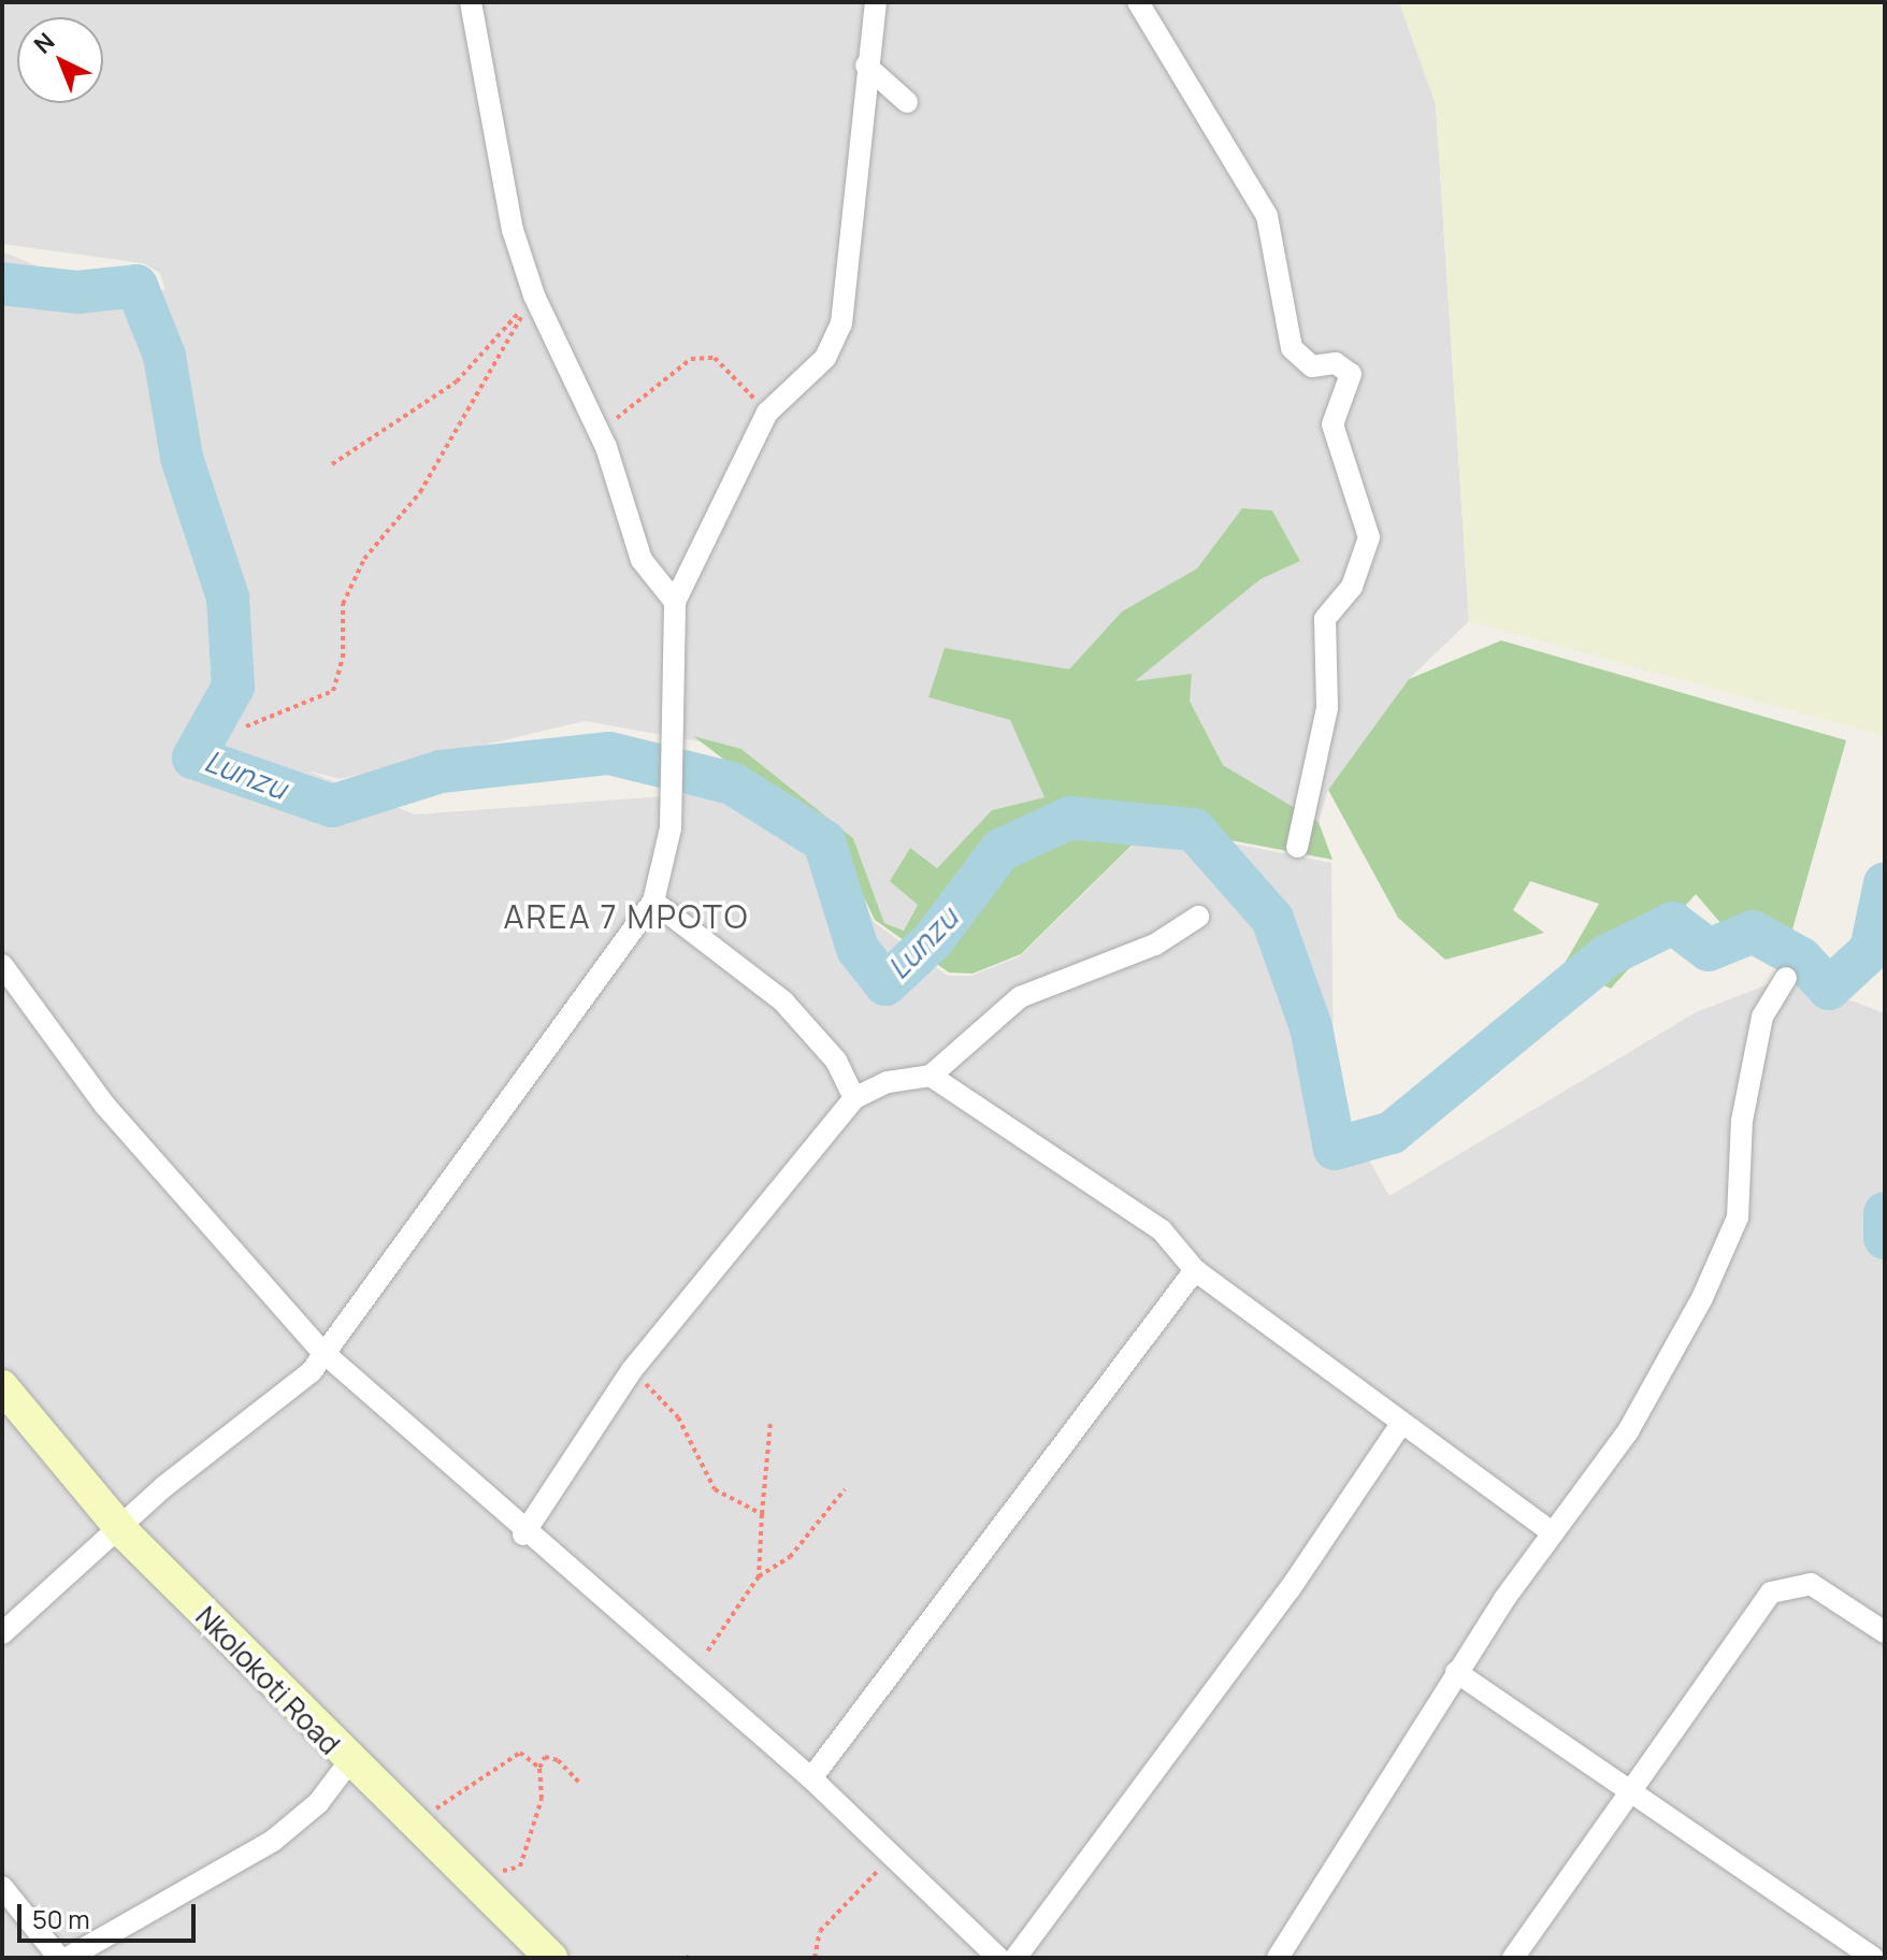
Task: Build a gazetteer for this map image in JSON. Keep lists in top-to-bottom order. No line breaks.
{"streets":{"main road":["Nkolokoti Road"]},"districts":["AREA 7 MPOTO"],"water":["Lunzu"],"scale_bar":"50 m","north":"top left"}
